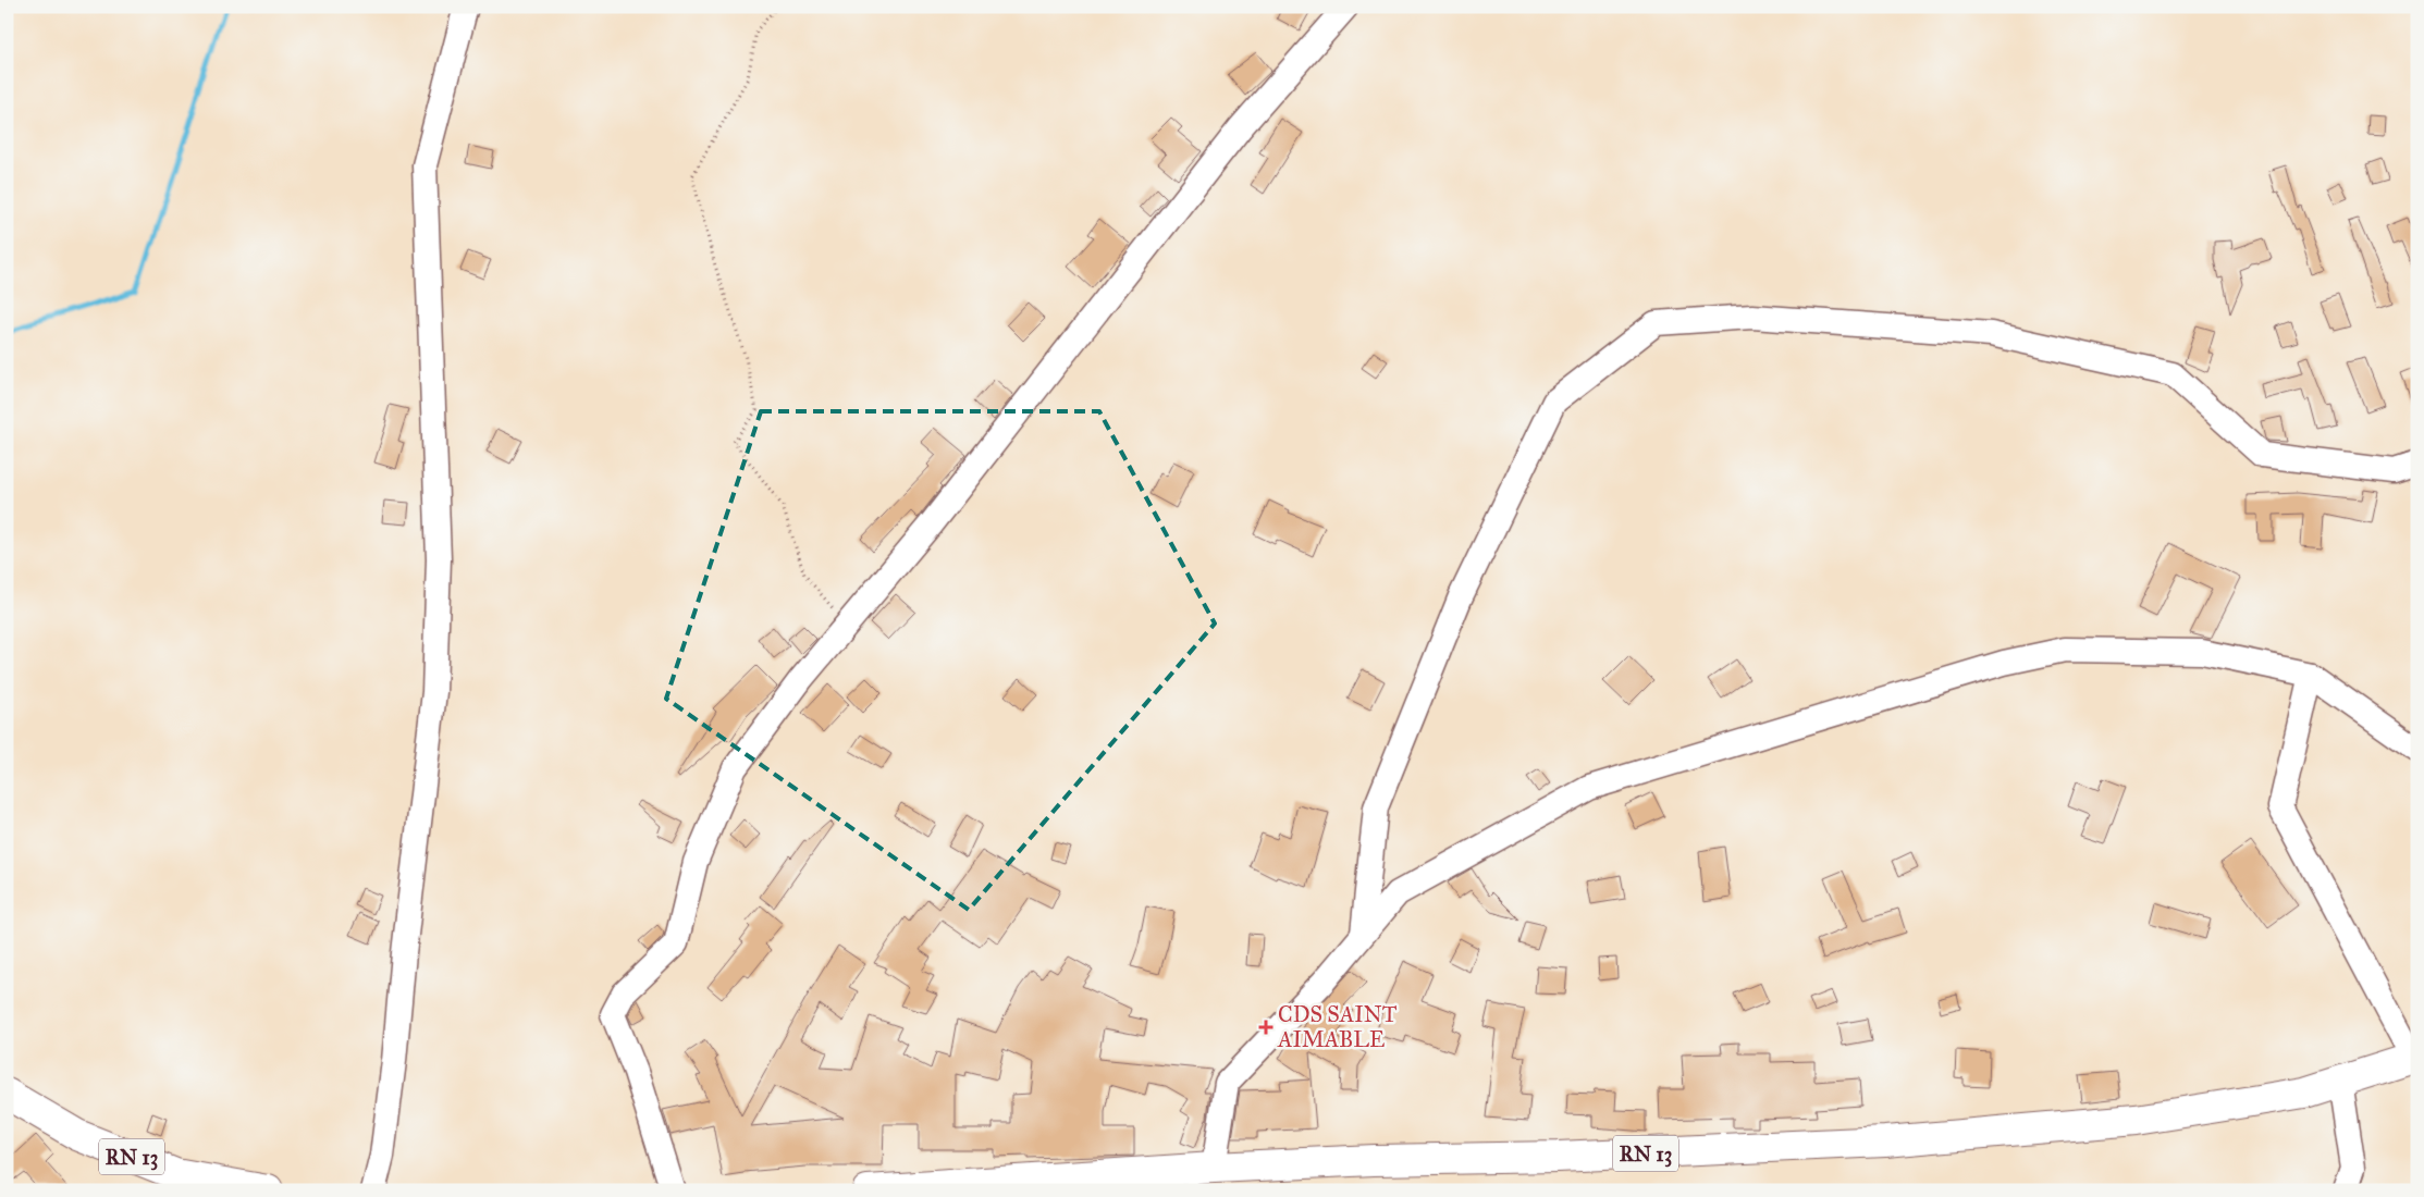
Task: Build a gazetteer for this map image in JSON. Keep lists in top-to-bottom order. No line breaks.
{"streets":{"main road":["RN 13"]},"places":{"health":["CDS SAINT AIMABLE"]}}
